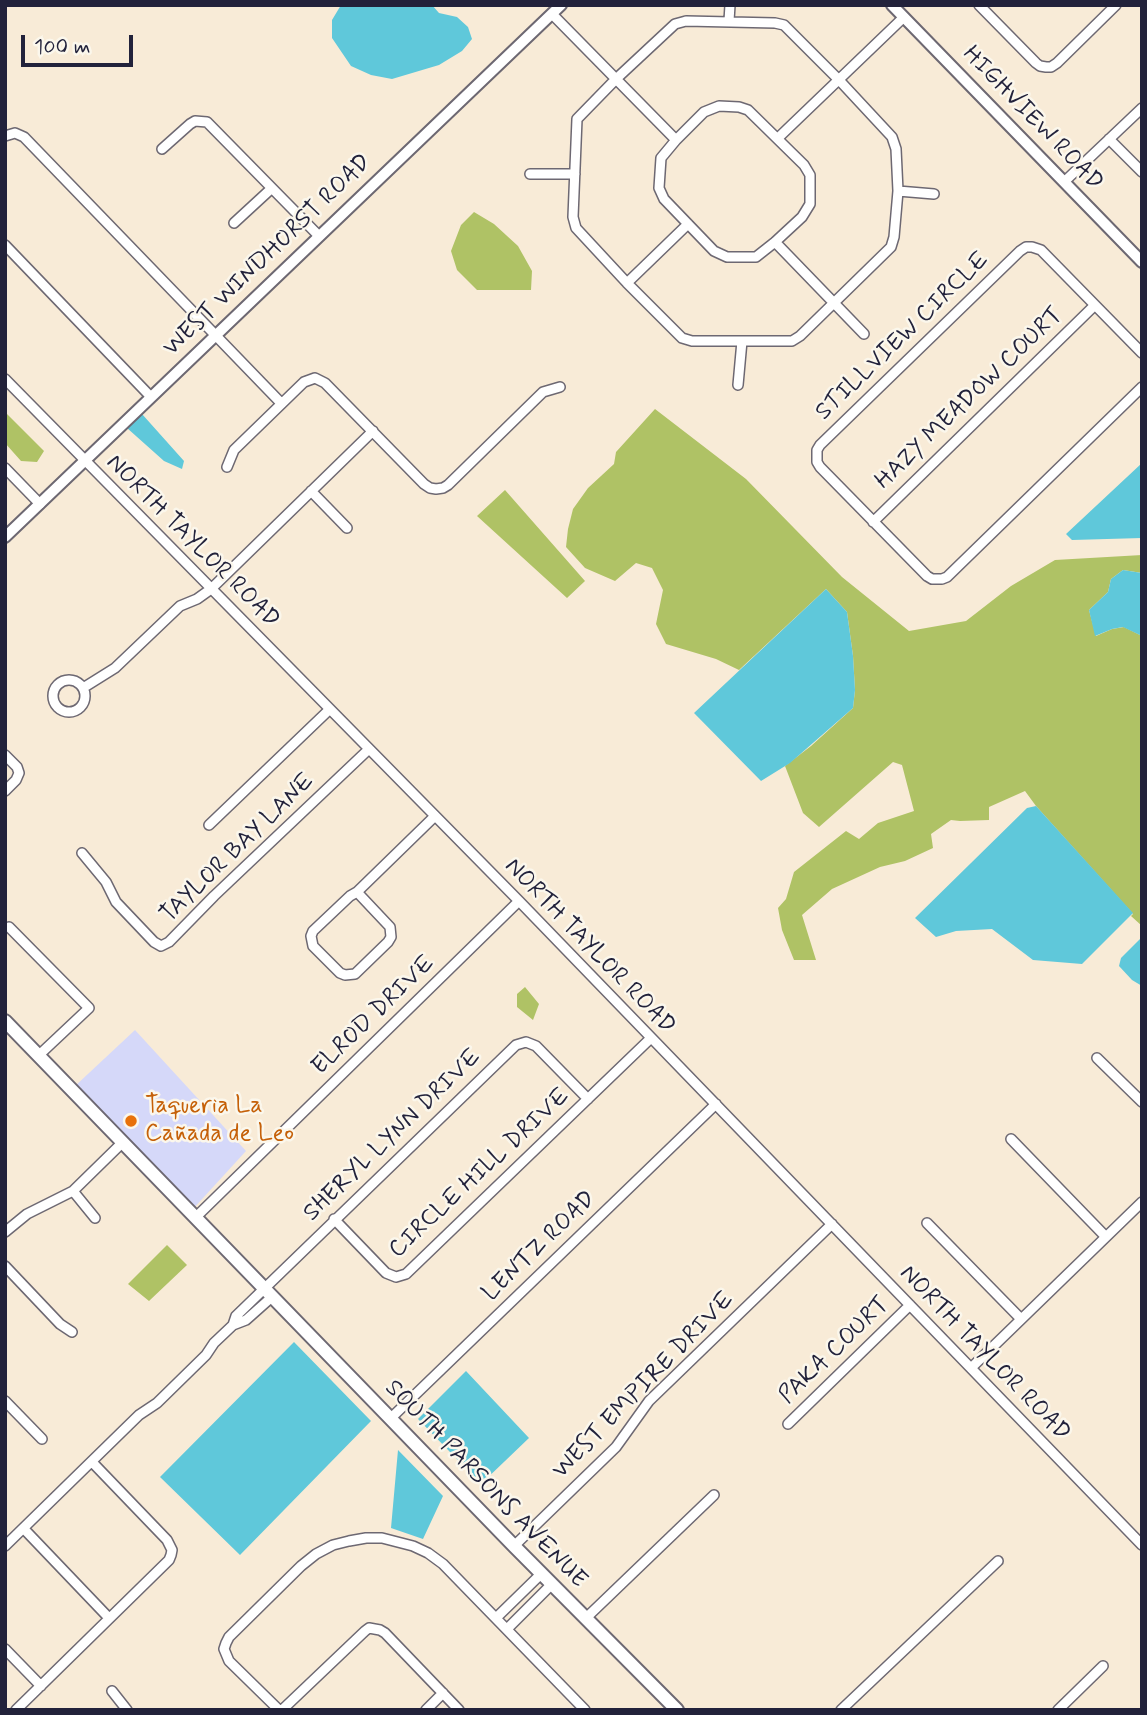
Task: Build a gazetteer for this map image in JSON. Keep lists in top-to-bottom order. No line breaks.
{"streets":{"main road":["SOUTH PARSONS AVENUE"],"street":["HIGHVIEW ROAD","WEST WINDHORST ROAD","STILLVIEW CIRCLE","HAZY MEADOW COURT","NORTH TAYLOR ROAD","TAYLOR BAY LANE","ELROD DRIVE","SHERYL LYNN DRIVE","CIRCLE HILL DRIVE","LENTZ ROAD","PAKA COURT","WEST EMPIRE DRIVE"]},"crossings":[["WEST WINDHORST ROAD","NORTH TAYLOR ROAD"],["STILLVIEW CIRCLE","HAZY MEADOW COURT"],["NORTH TAYLOR ROAD","TAYLOR BAY LANE"],["NORTH TAYLOR ROAD","ELROD DRIVE"],["NORTH TAYLOR ROAD","CIRCLE HILL DRIVE"],["NORTH TAYLOR ROAD","LENTZ ROAD"],["NORTH TAYLOR ROAD","PAKA COURT"],["NORTH TAYLOR ROAD","WEST EMPIRE DRIVE"],["ELROD DRIVE","SOUTH PARSONS AVENUE"],["SHERYL LYNN DRIVE","CIRCLE HILL DRIVE"],["SHERYL LYNN DRIVE","SOUTH PARSONS AVENUE"],["LENTZ ROAD","SOUTH PARSONS AVENUE"],["WEST EMPIRE DRIVE","SOUTH PARSONS AVENUE"]],"places":["Taqueria La Cañada de Leo"],"scale_bar":"100 m"}
